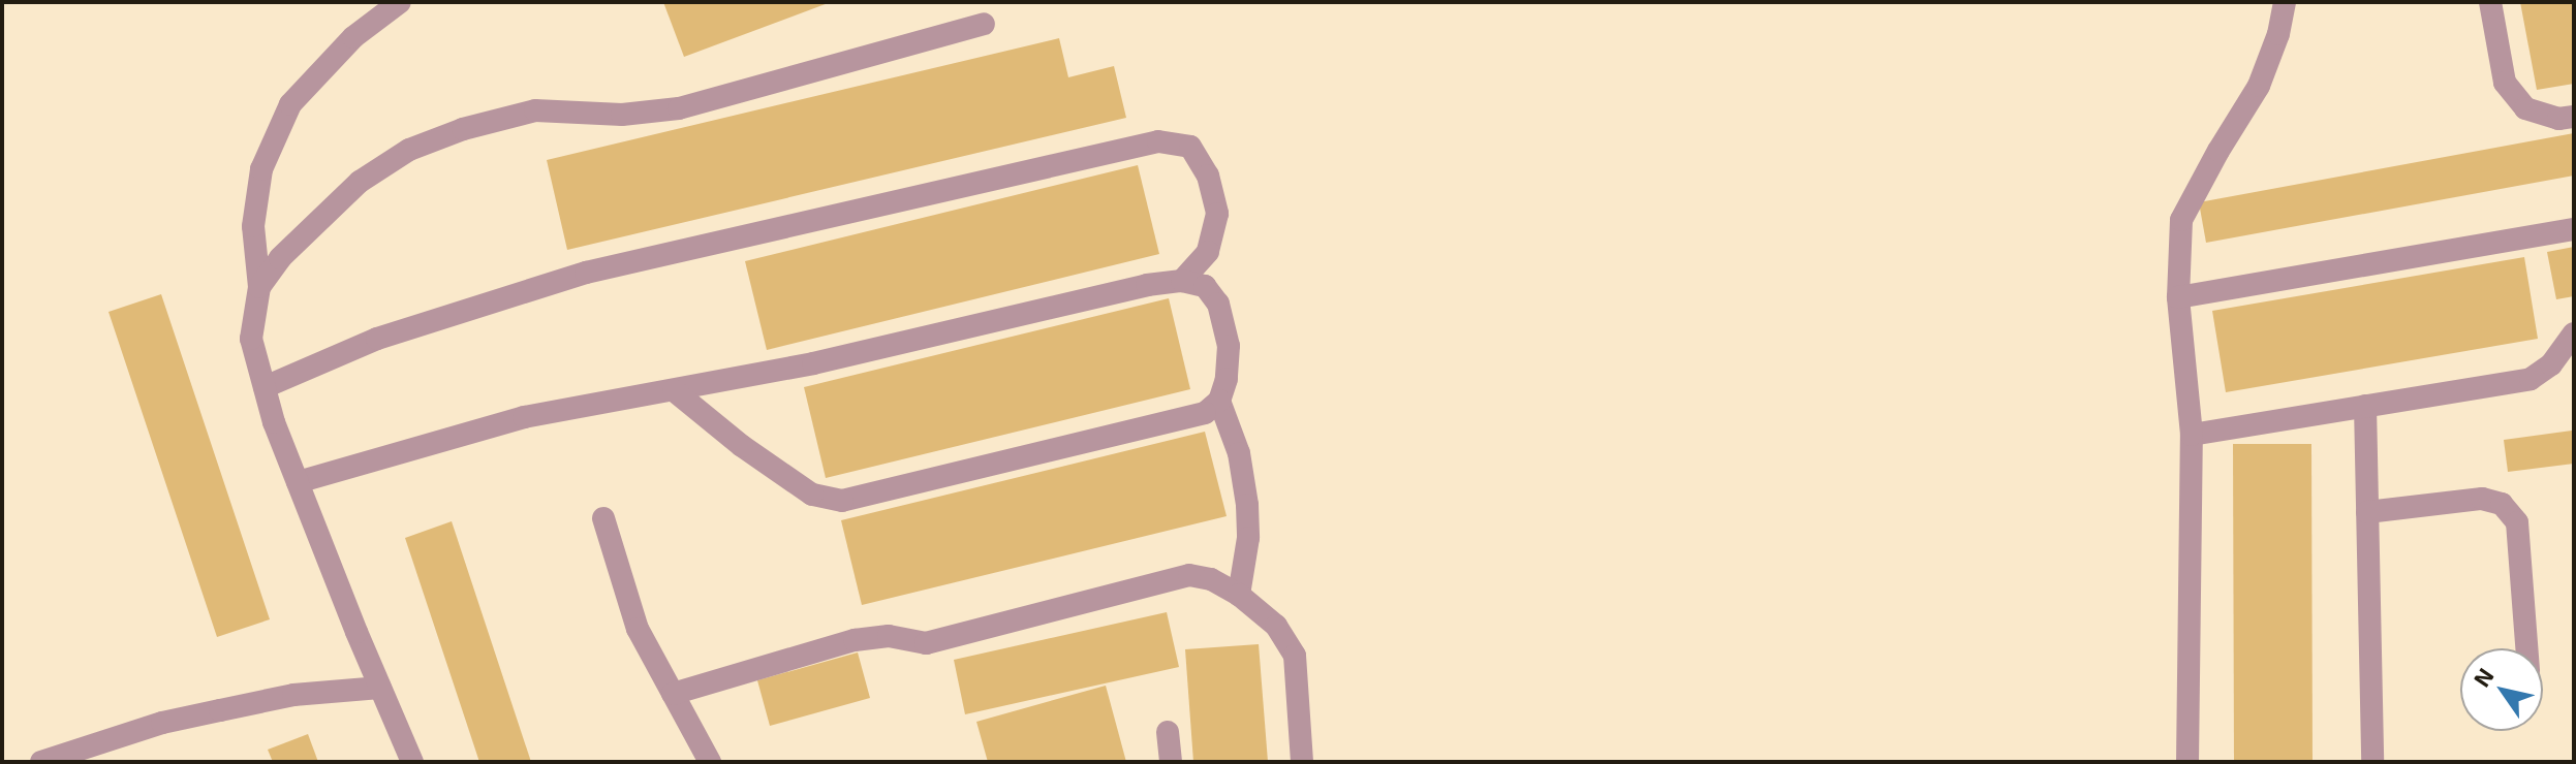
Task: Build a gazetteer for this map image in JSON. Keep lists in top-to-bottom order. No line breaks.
{"north":"top left"}
